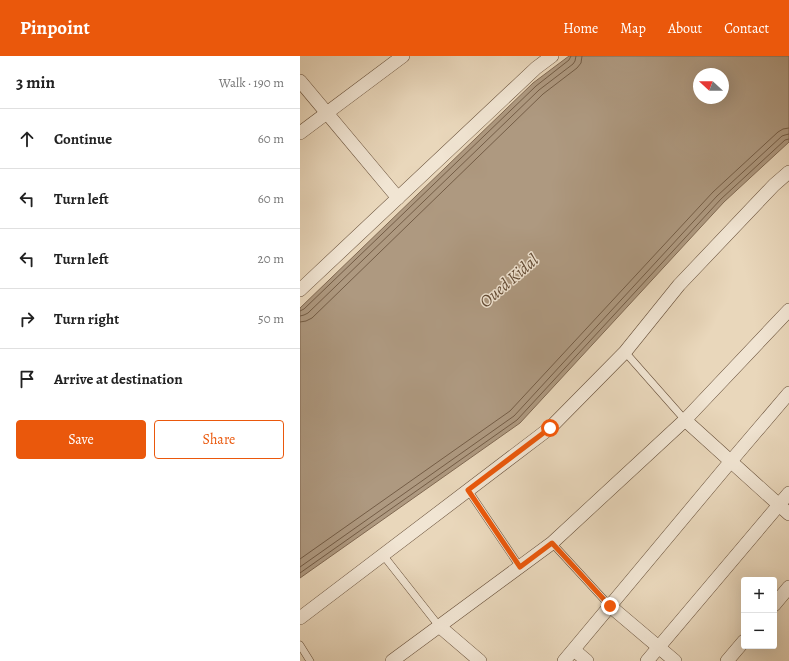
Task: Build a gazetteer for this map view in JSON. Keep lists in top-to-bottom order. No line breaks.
{"water":["Oued Kidal"],"north":"left","page":{"header":"Pinpoint","nav":["Home","Map","About","Contact"],"heading":["3 min","Walk · 190 m"],"list":[["Continue","60 m"],["Turn left","60 m"],["Turn left","20 m"],["Turn right","50 m"],"Arrive at destination"],"buttons":["Save","Share"],"map_buttons":["+","−"]}}
